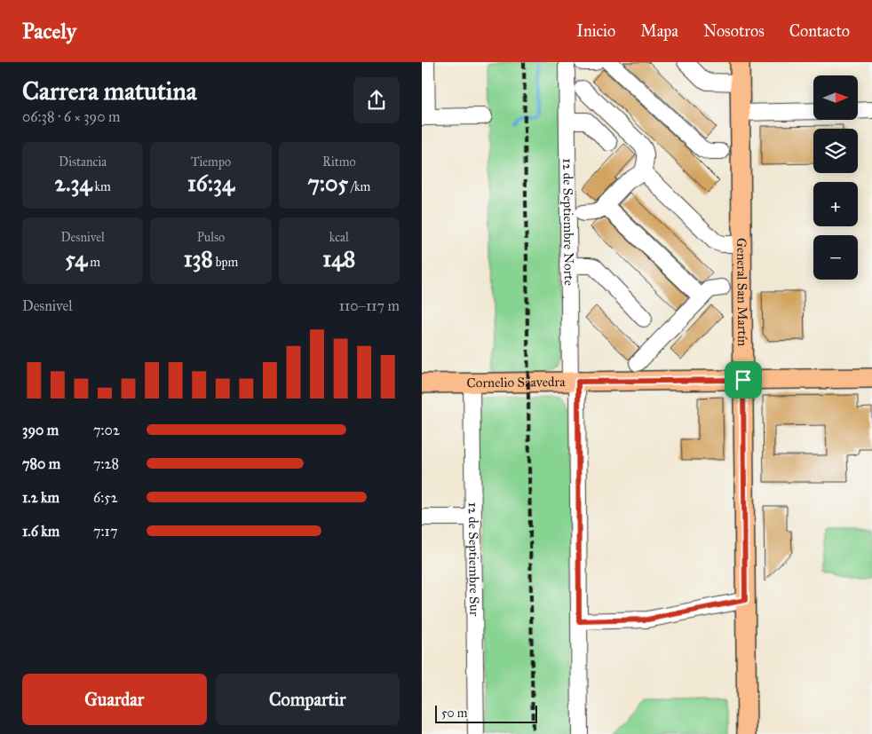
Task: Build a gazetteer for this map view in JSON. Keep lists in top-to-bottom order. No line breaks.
{"streets":{"main road":["General San Martín","Cornelio Saavedra"],"street":["12 de Septiembre Norte","12 de Septiembre Sur"]},"crossings":[["12 de Septiembre Norte","Cornelio Saavedra"],["General San Martín","Cornelio Saavedra"],["Cornelio Saavedra","12 de Septiembre Sur"]],"scale_bar":"50 m","north":"right","page":{"header":"Pacely","nav":["Inicio","Mapa","Nosotros","Contacto"],"heading":["Carrera matutina","06:38 · 6 × 390 m"],"map_buttons":["+","−"],"stats":[["Distancia","2.34 km"],["Tiempo","16:34"],["Ritmo","7:05 /km"],["Desnivel","54 m"],["Pulso","138 bpm"],["kcal","148"]],"chart":["Desnivel","110–117 m"],"list":[{"name":"390 m","note":"7:02"},{"name":"780 m","note":"7:28"},{"name":"1.2 km","note":"6:52"},{"name":"1.6 km","note":"7:17"}],"buttons":["Guardar","Compartir"],"scale":"50 m"}}
